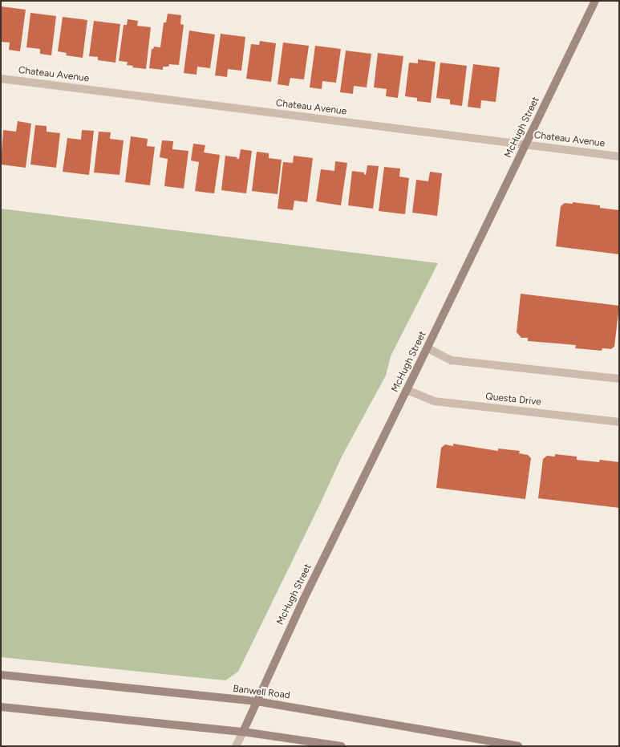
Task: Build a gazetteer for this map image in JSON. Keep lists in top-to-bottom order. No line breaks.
{"streets":{"main road":["McHugh Street","Banwell Road"],"street":["Chateau Avenue","Questa Drive"]},"crossings":[["Chateau Avenue","McHugh Street"],["McHugh Street","Questa Drive"],["McHugh Street","Banwell Road"]]}
